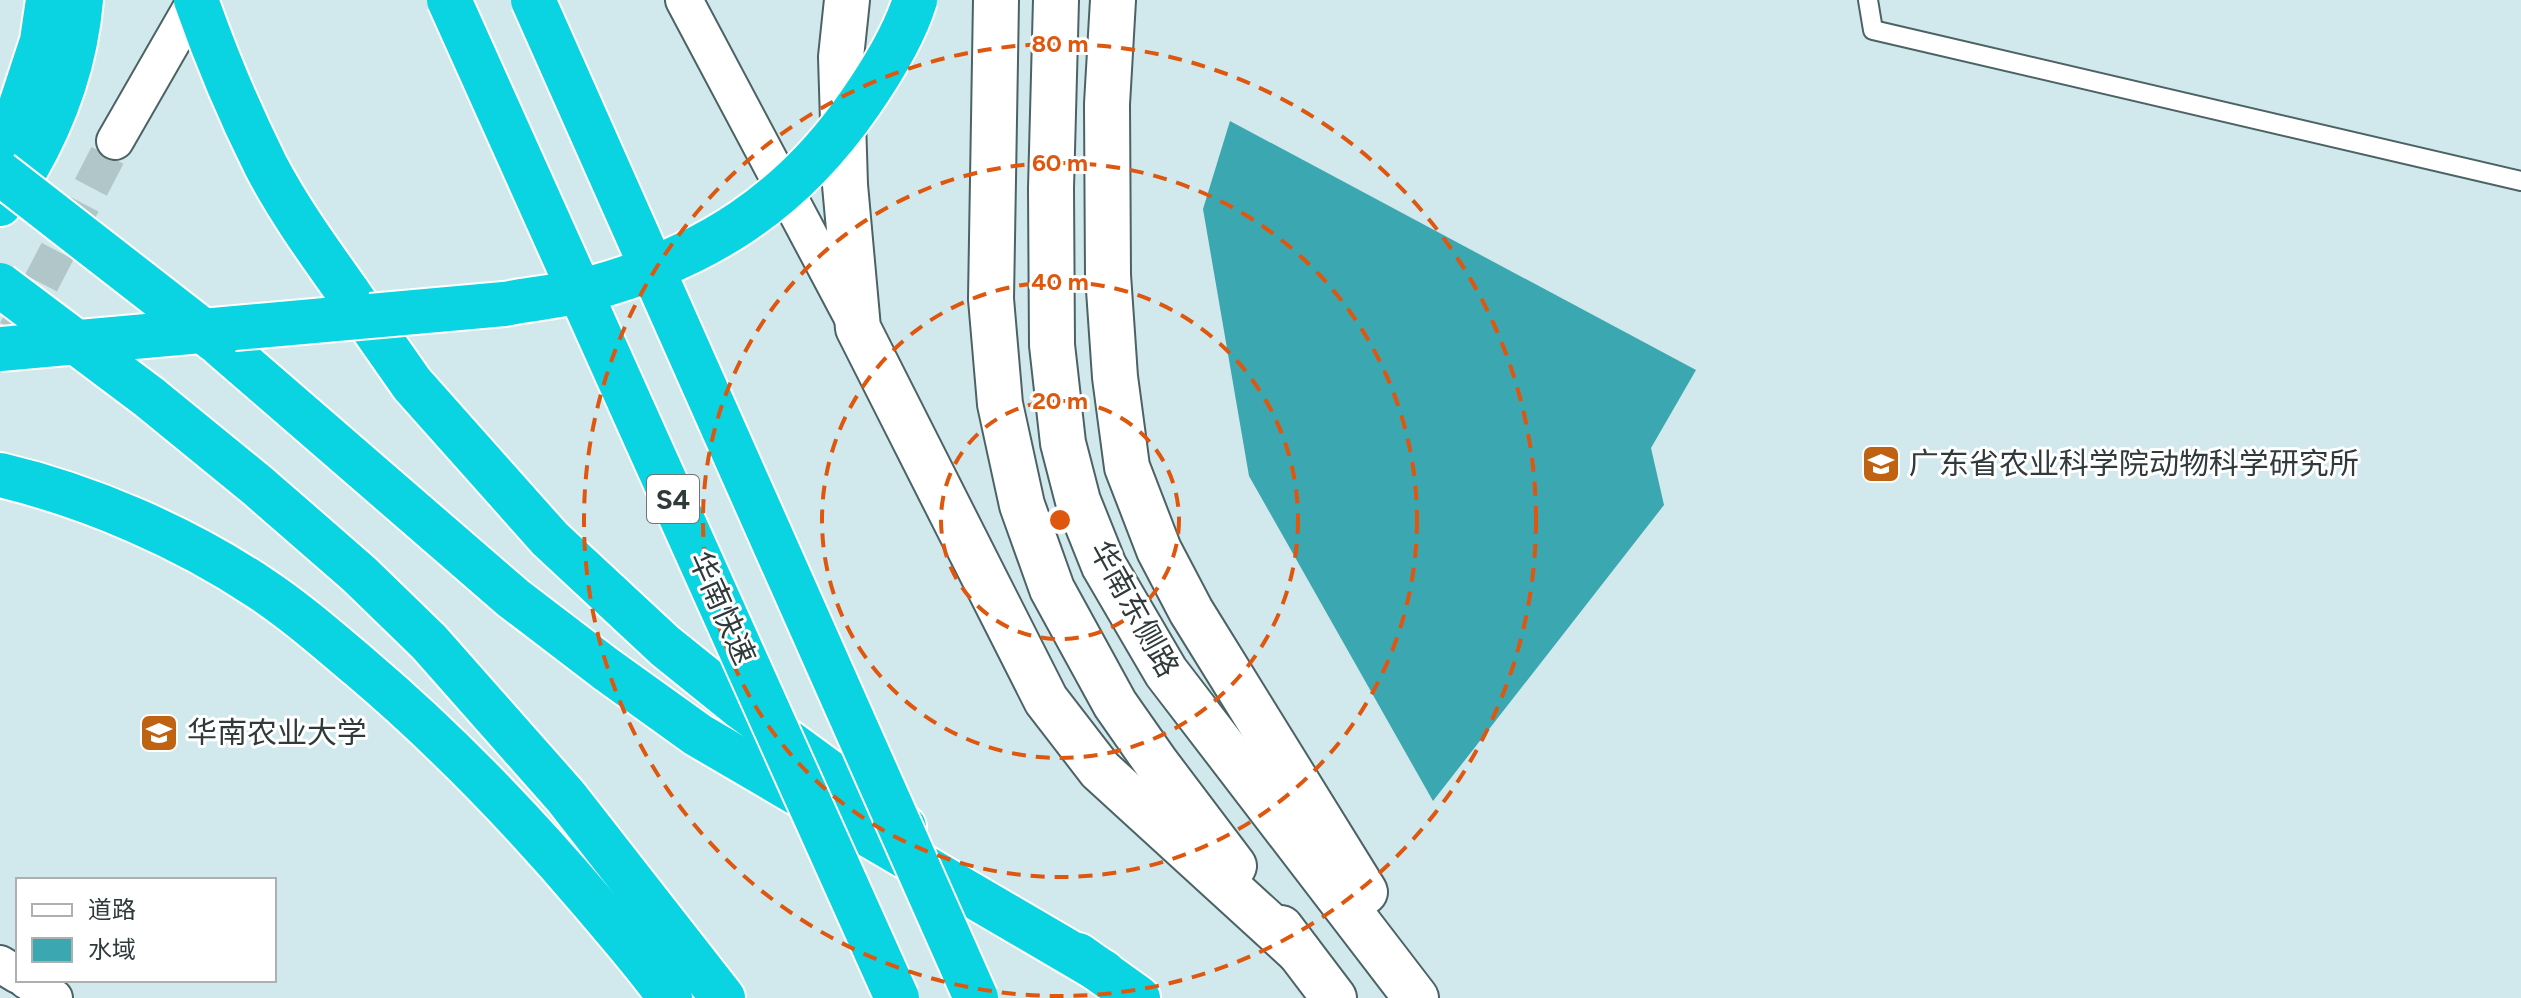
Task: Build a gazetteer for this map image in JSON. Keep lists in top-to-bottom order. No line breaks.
{"streets":{"highway":["S4","华南快速"],"street":["华南东侧路"]},"places":{"school or university":["广东省农业科学院动物科学研究所","华南农业大学"]},"legend":["道路","水域"],"rings":["80 m","60 m","40 m","20 m"]}
